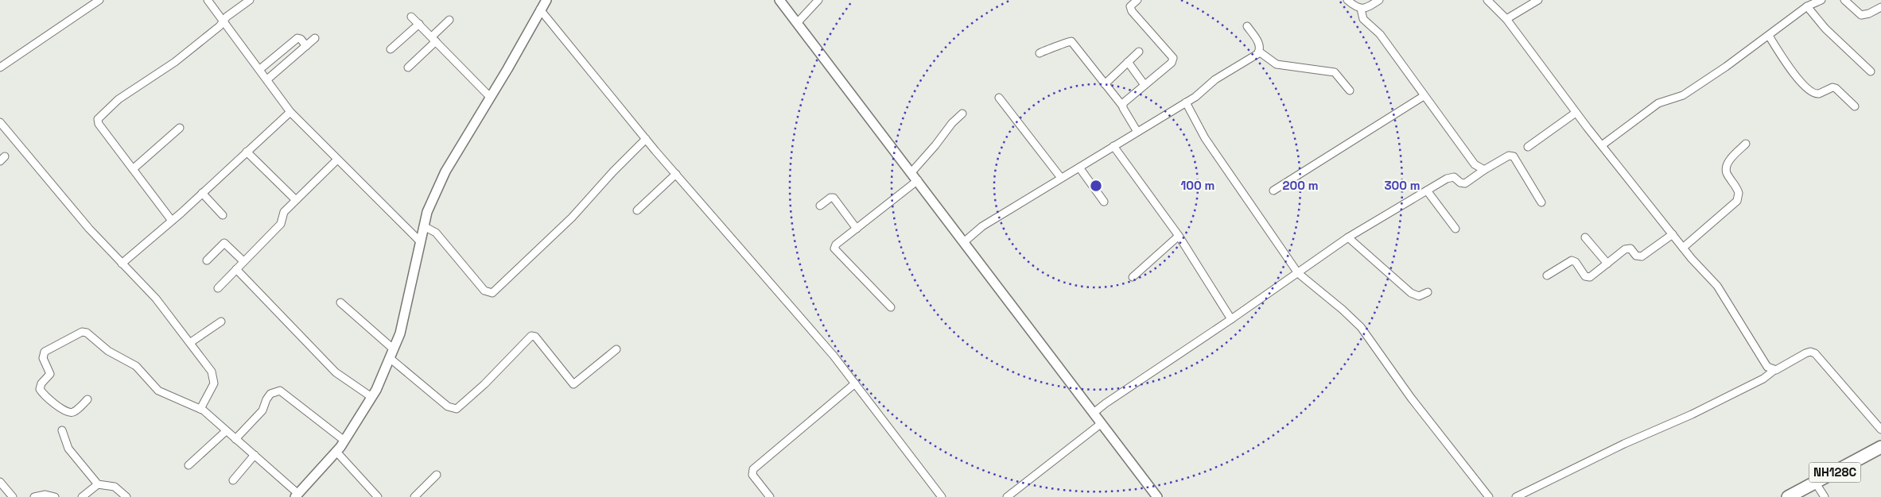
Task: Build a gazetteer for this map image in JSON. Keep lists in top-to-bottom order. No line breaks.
{"streets":{"highway":["NH128C"]},"rings":["100 m","200 m","300 m"]}
